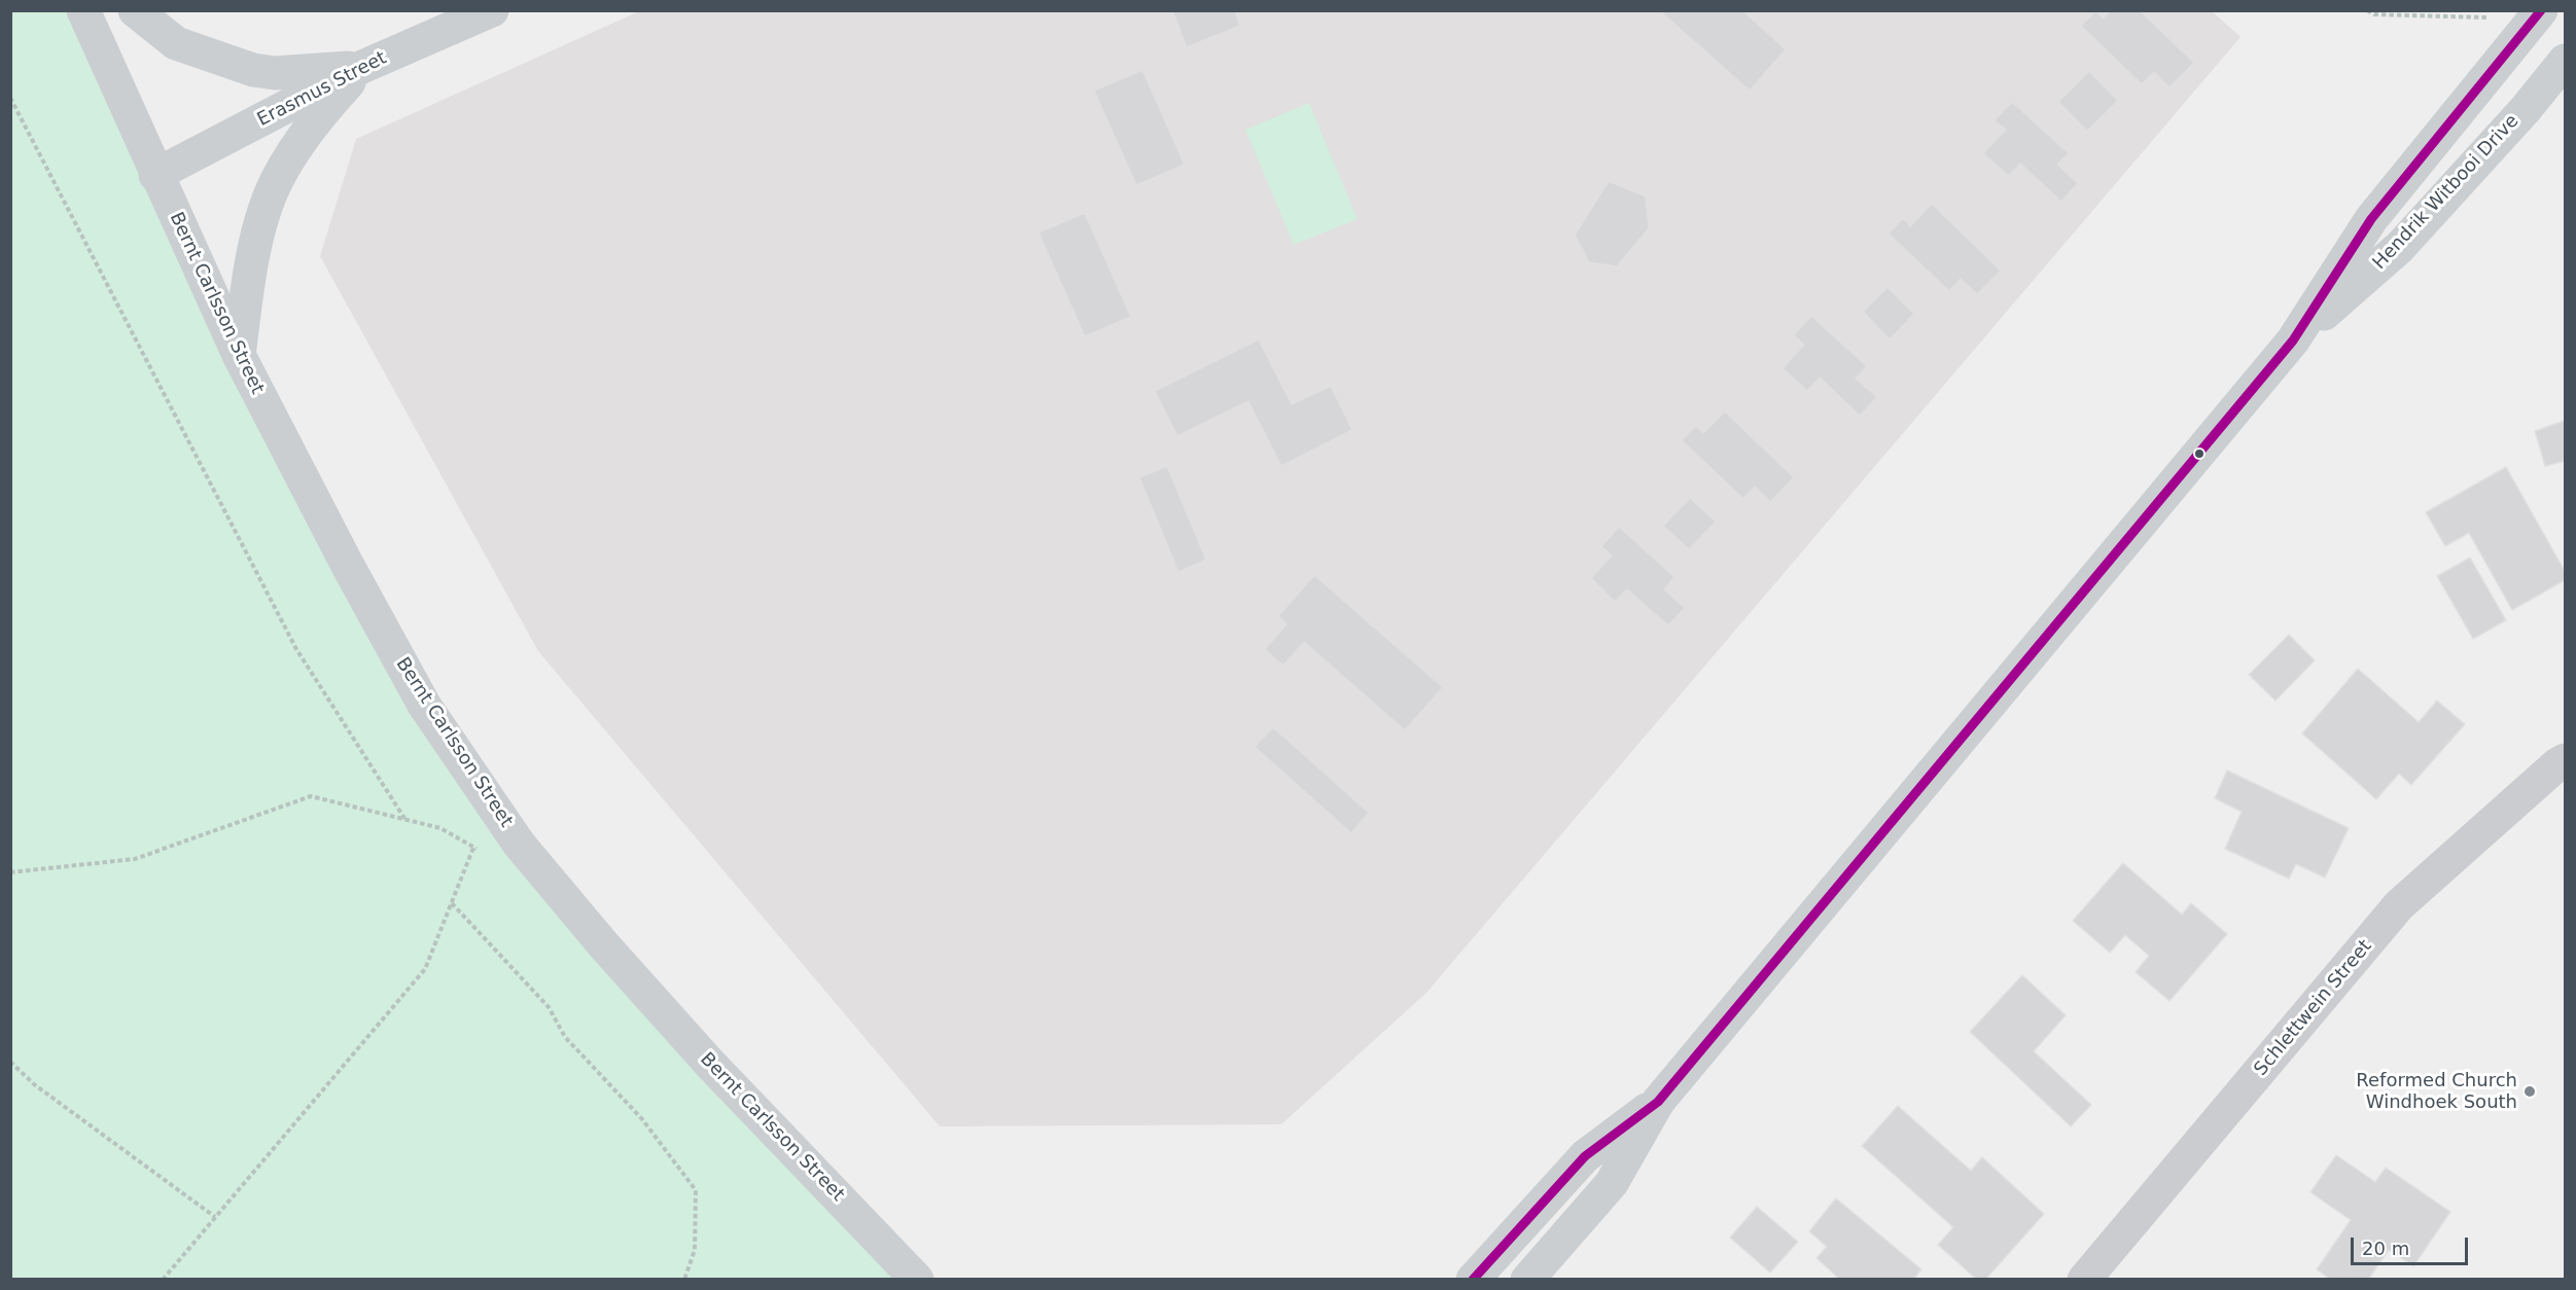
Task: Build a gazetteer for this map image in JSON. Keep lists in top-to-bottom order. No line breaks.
{"streets":{"street":["Erasmus Street","Hendrik Witbooi Drive","Bernt Carlsson Street","Schlettwein Street"]},"crossings":[["Erasmus Street","Bernt Carlsson Street"]],"places":["Reformed Church Windhoek South"],"scale_bar":"20 m"}
